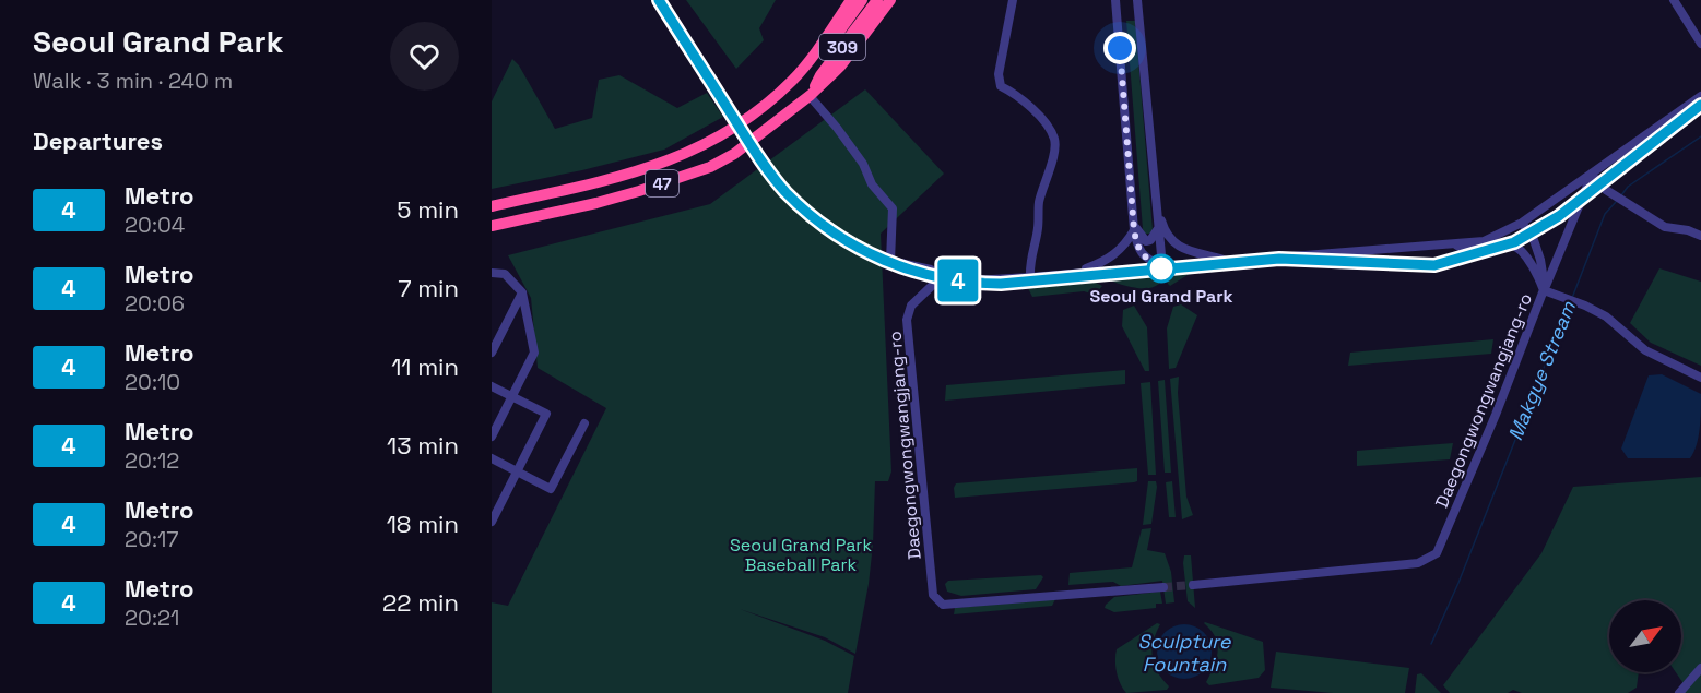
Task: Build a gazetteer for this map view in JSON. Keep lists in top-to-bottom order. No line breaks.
{"streets":{"highway":["309","47"],"street":["Daegongwongwangjang-ro"]},"crossings":[["309","47"]],"water":["Makgye Stream","Sculpture Fountain"],"parks":["Seoul Grand Park Baseball Park"],"places":["Seoul Grand Park"],"lines":["metro line 4"],"north":"top right","page":{"heading":[["Seoul Grand Park","Walk · 3 min · 240 m"],"Departures"],"on_map":"4","list":[{"mark":"4","name":"Metro","note":"20:04","value":"5 min"},{"mark":"4","name":"Metro","note":"20:06","value":"7 min"},{"mark":"4","name":"Metro","note":"20:10","value":"11 min"},{"mark":"4","name":"Metro","note":"20:12","value":"13 min"},{"mark":"4","name":"Metro","note":"20:17","value":"18 min"},{"mark":"4","name":"Metro","note":"20:21","value":"22 min"}]}}
